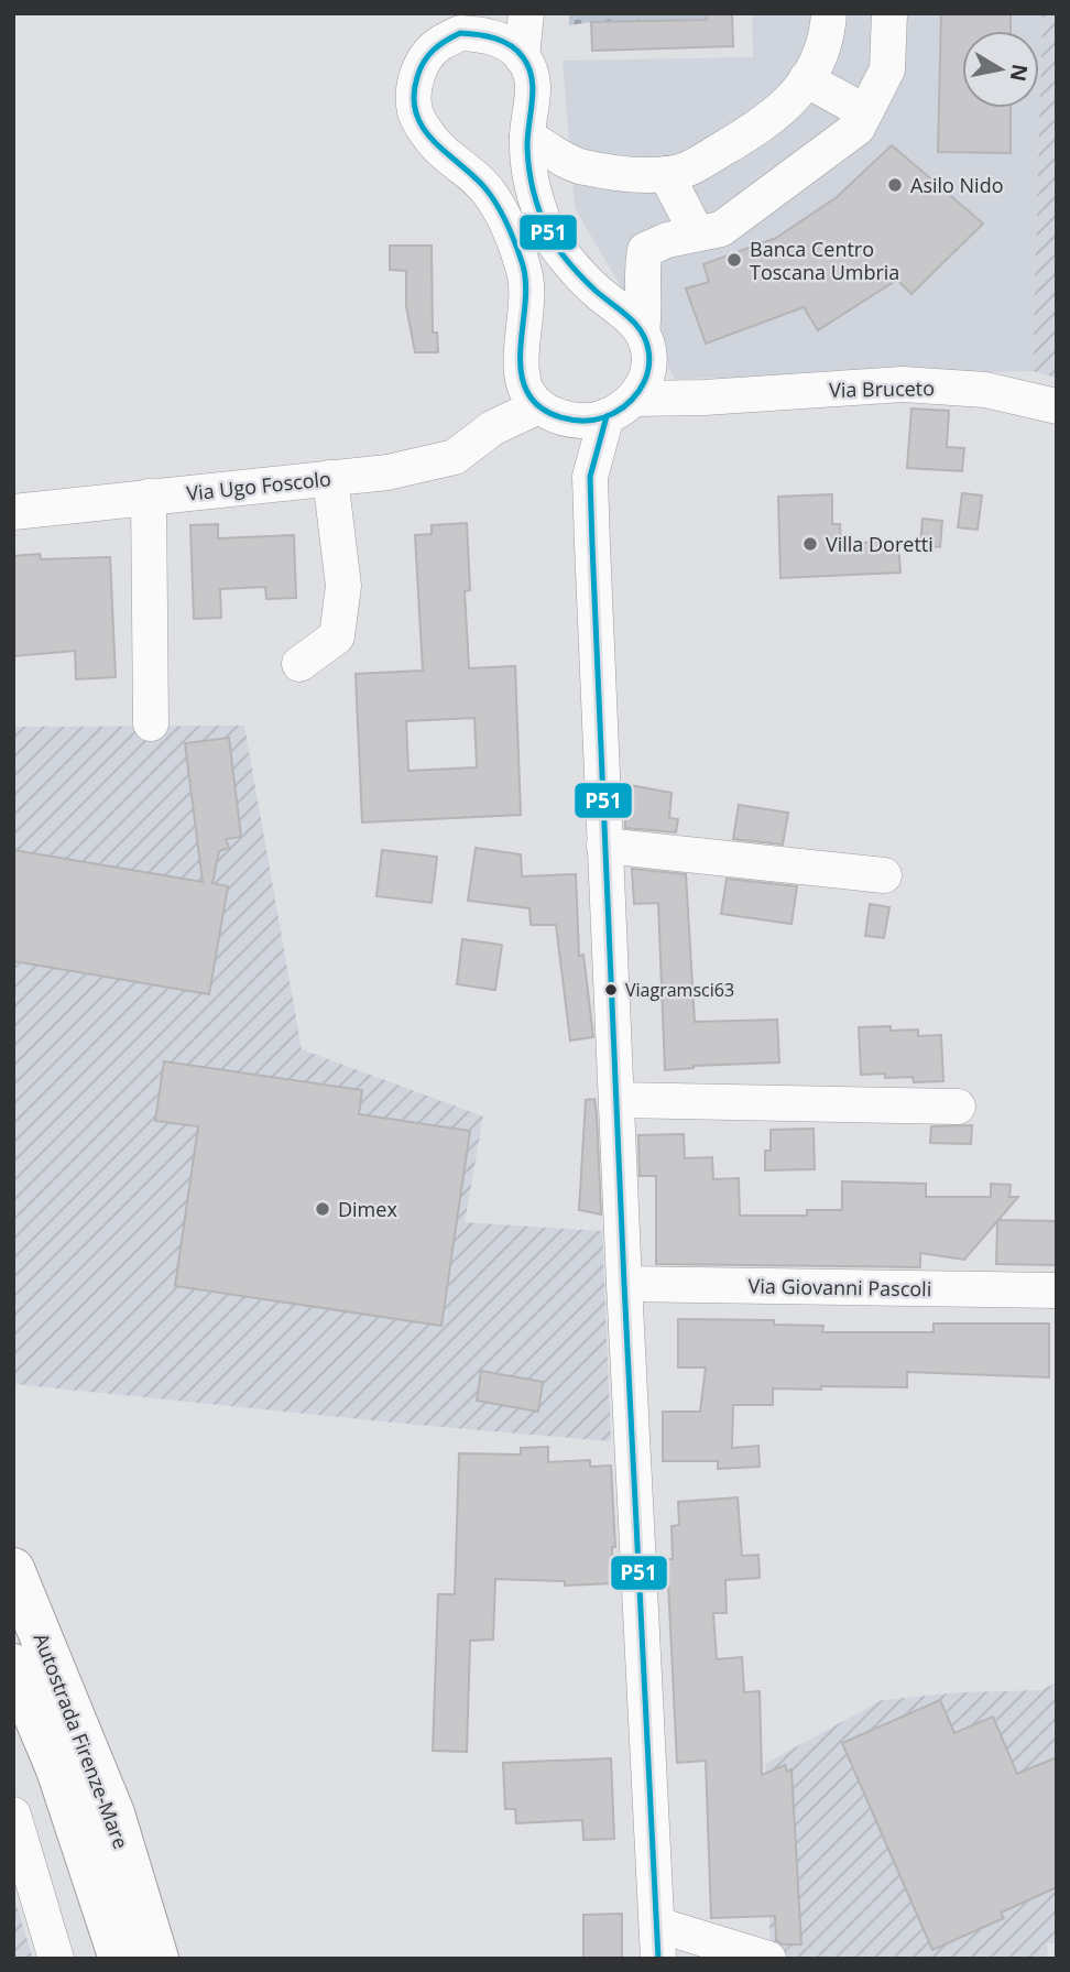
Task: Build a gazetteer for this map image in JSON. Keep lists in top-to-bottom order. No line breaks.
{"streets":{"highway":["Autostrada Firenze-Mare"],"street":["Via Bruceto","Via Ugo Foscolo","Via Giovanni Pascoli"]},"crossings":[["Via Bruceto","Via Ugo Foscolo"]],"places":["Asilo Nido","Banca Centro Toscana Umbria","Villa Doretti","Viagramsci63","Dimex"],"lines":["transit line P51"],"north":"right"}
